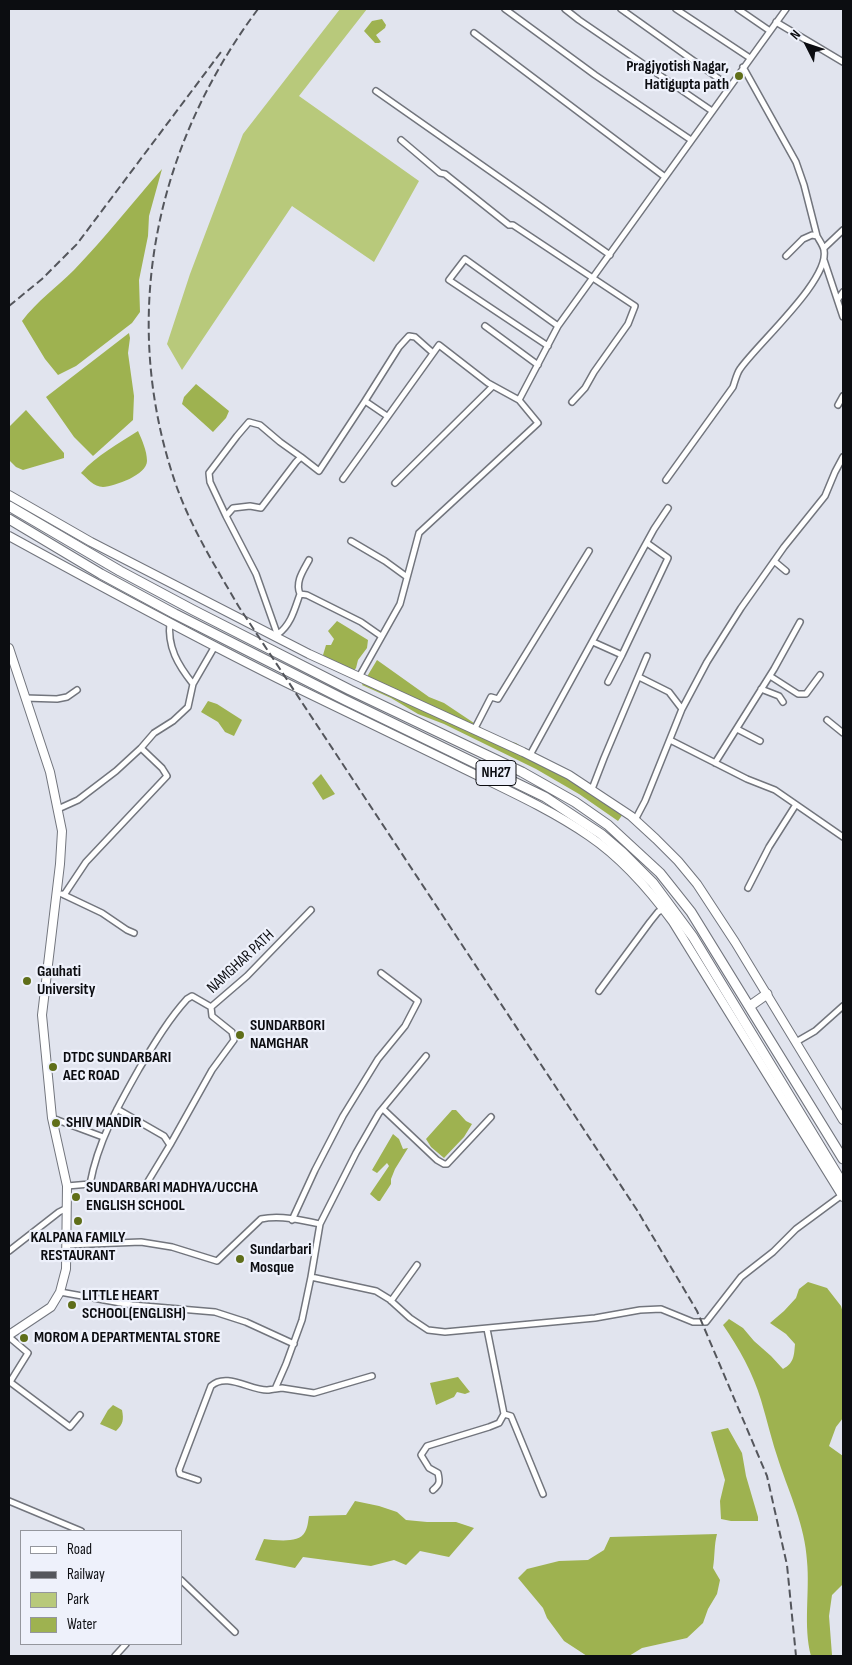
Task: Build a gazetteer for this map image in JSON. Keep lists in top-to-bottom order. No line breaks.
{"streets":{"highway":["NH27"],"street":["NAMGHAR PATH"]},"places":["Pragjyotish Nagar, Hatigupta path","Gauhati University","SUNDARBORI NAMGHAR","DTDC SUNDARBARI AEC ROAD","SHIV MANDIR","SUNDARBARI MADHYA/UCCHA ENGLISH SCHOOL","KALPANA FAMILY RESTAURANT","Sundarbari Mosque","LITTLE HEART SCHOOL(ENGLISH)","MOROM A DEPARTMENTAL STORE"],"legend":["Road","Railway","Park","Water"],"north":"top left"}
